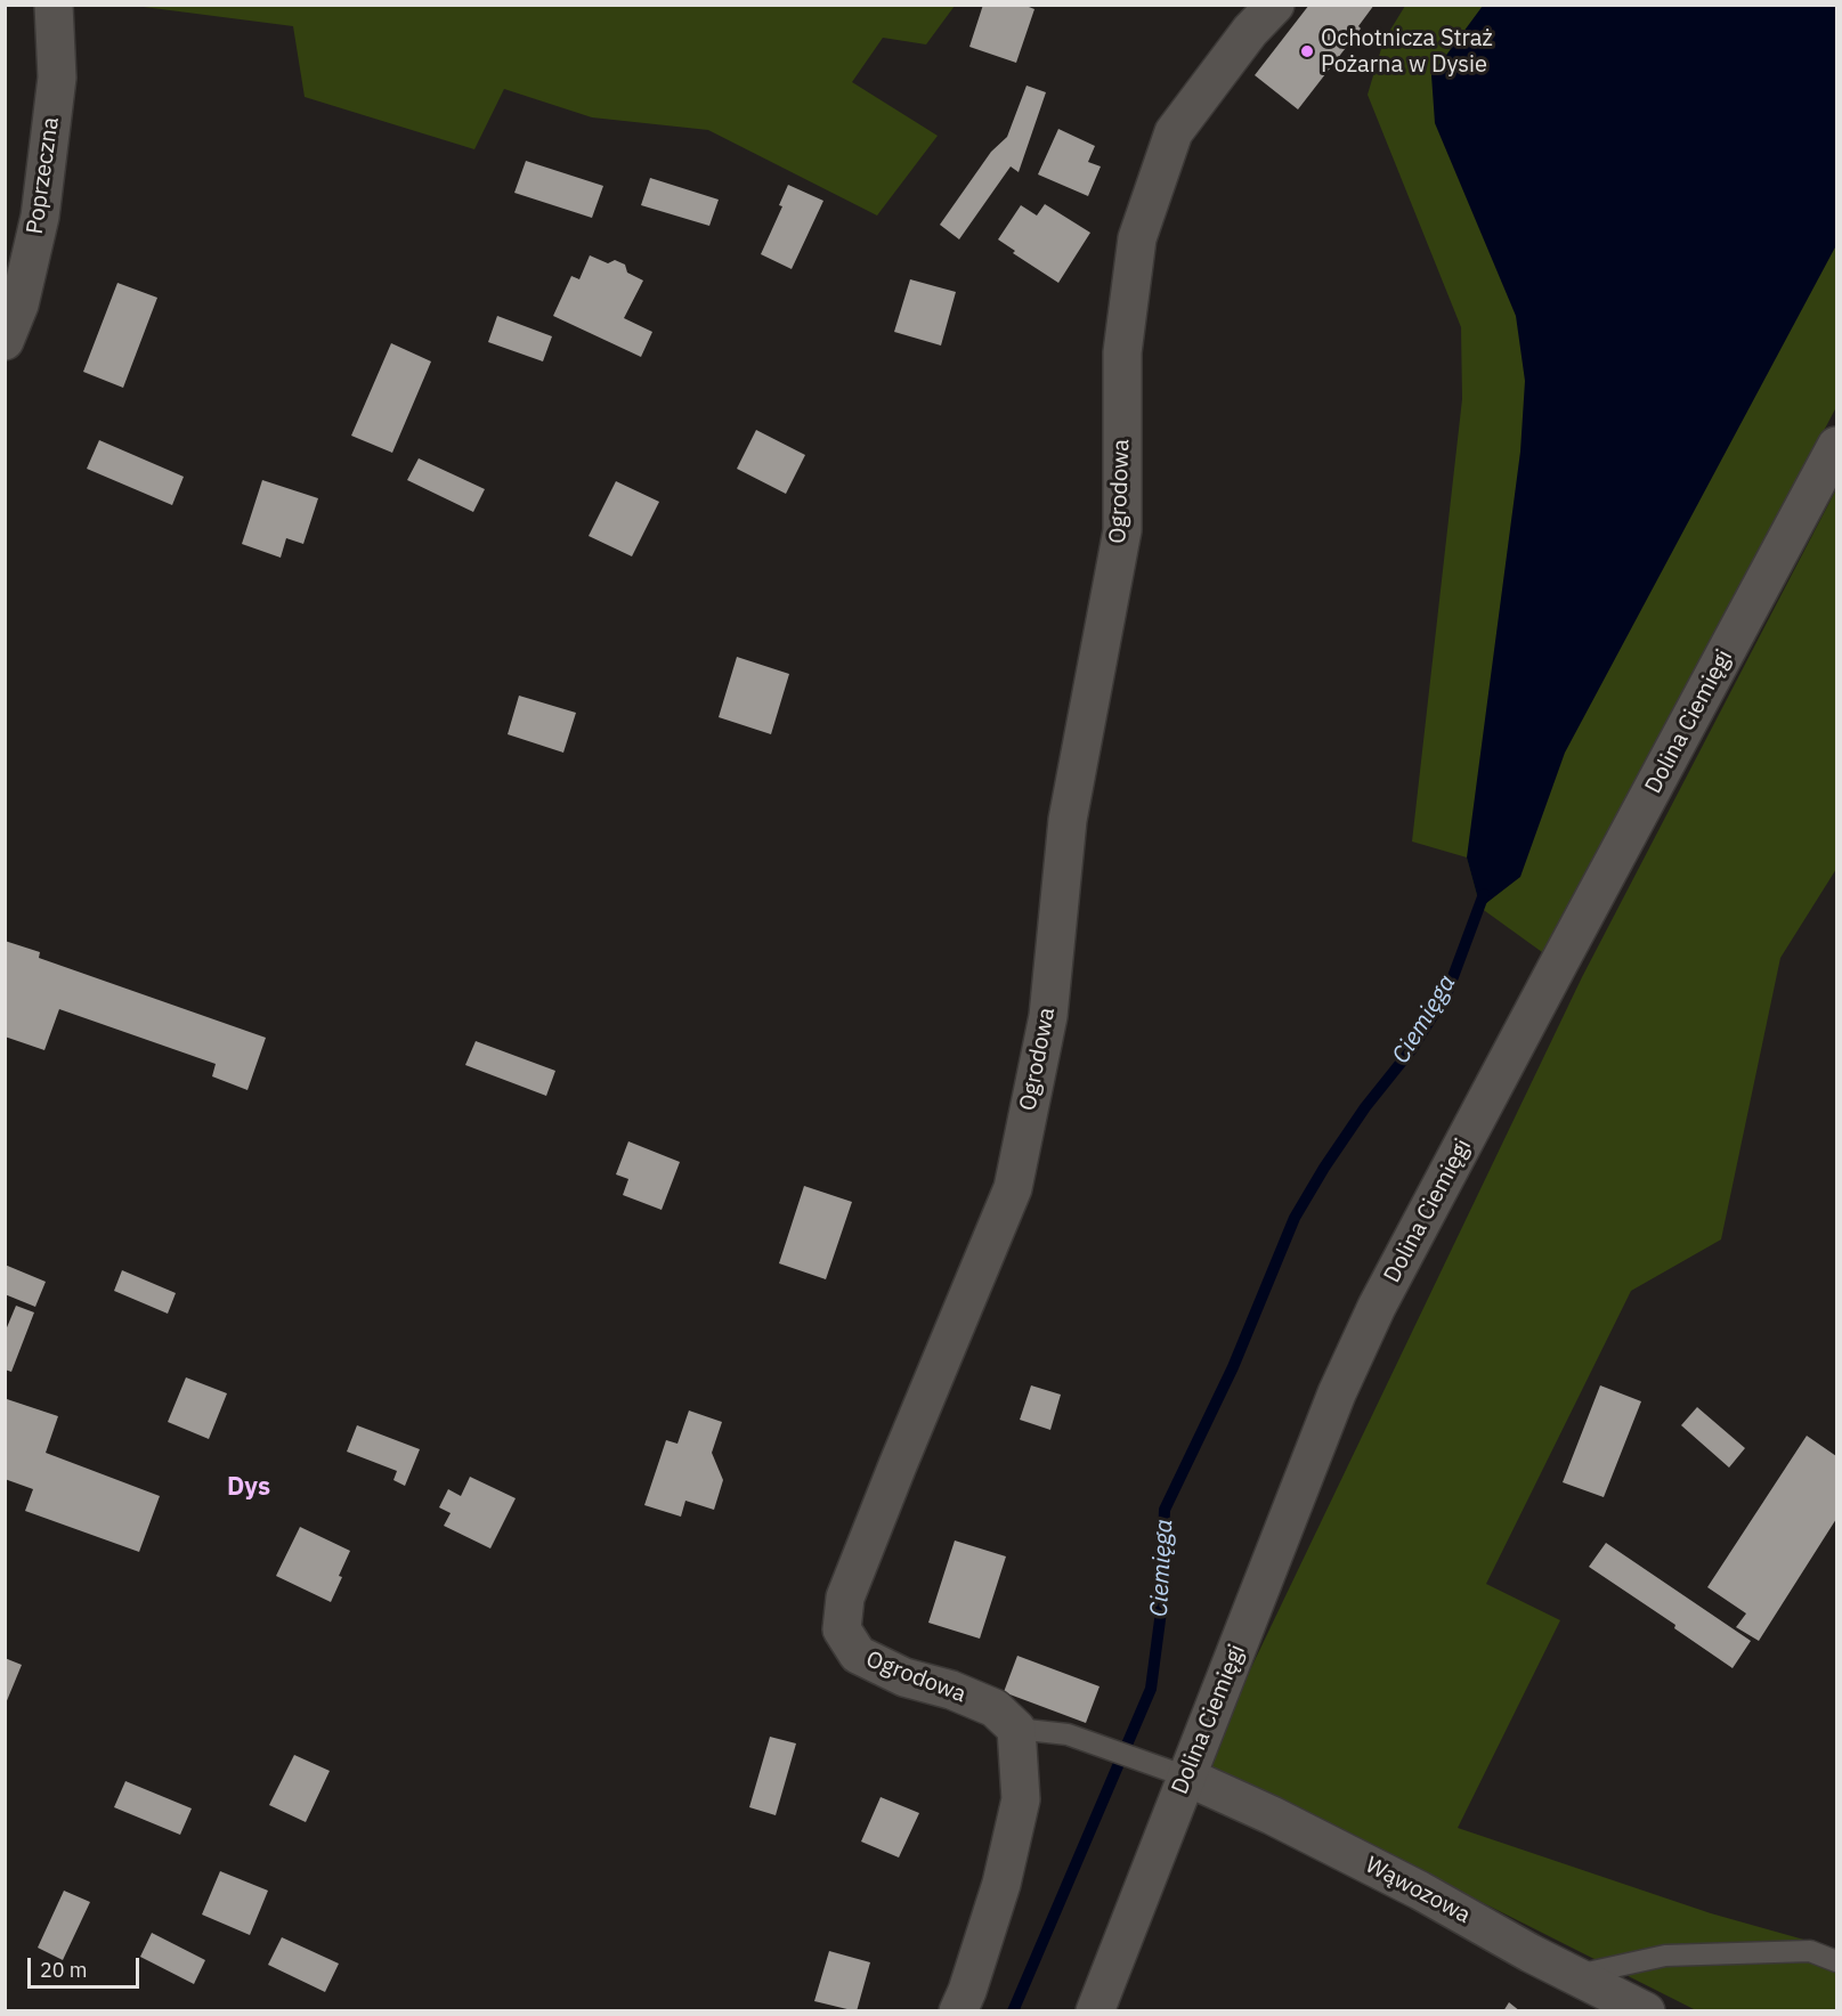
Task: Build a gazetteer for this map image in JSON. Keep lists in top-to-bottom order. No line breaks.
{"streets":{"street":["Poprzeczna","Ogrodowa","Dolina Ciemięgi","Wąwozowa"]},"crossings":[["Dolina Ciemięgi","Wąwozowa"]],"districts":["Dys"],"water":["Ciemięga"],"places":["Ochotnicza Straż Pożarna w Dysie"],"scale_bar":"20 m"}
